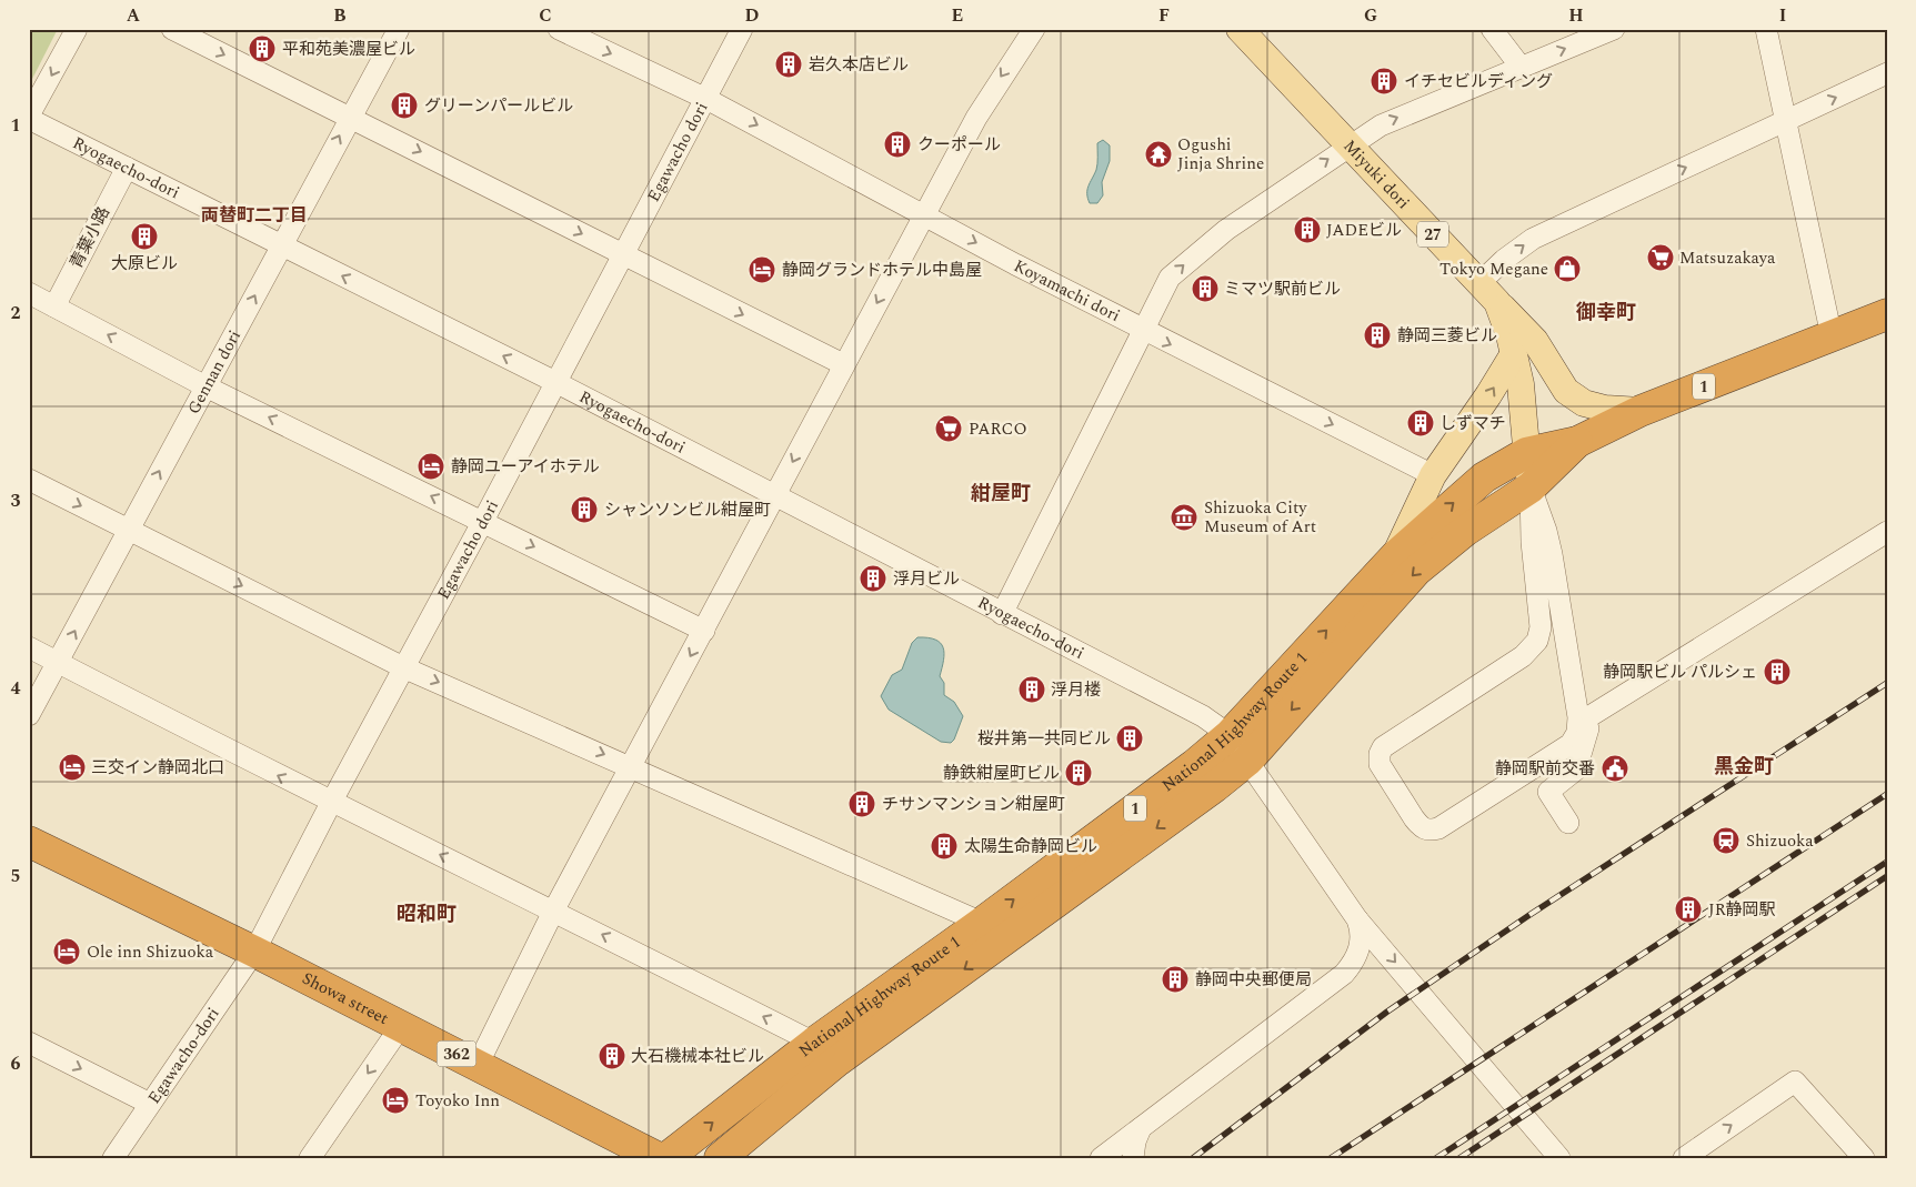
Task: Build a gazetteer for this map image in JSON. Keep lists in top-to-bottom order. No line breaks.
{"streets":{"highway":["1","National Highway Route 1","Showa street","362"],"main road":["Miyuki dori","27"],"street":["Egawacho dori","Ryogaecho-dori","青葉小路","Koyamachi dori","Gennan dori","Egawacho-dori"]},"crossings":[["Egawacho dori","Ryogaecho-dori"],["Egawacho dori","Koyamachi dori"],["Egawacho dori","Showa street"],["Egawacho dori","Egawacho-dori"],["Ryogaecho-dori","青葉小路"],["Ryogaecho-dori","Gennan dori"],["Ryogaecho-dori","National Highway Route 1"],["Miyuki dori","27"],["Miyuki dori","National Highway Route 1"],["27","National Highway Route 1"],["Showa street","Egawacho-dori"]],"one_way":["Gennan dori"],"districts":["両替町二丁目","御幸町","紺屋町","黒金町","昭和町"],"places":{"building":["平和苑美濃屋ビル","岩久本店ビル","イチセビルディング","グリーンパールビル","クーポール","JADEビル","大原ビル","ミマツ駅前ビル","静岡三菱ビル","しずマチ","シャンソンビル紺屋町","浮月ビル","静岡駅ビル パルシェ","浮月楼","桜井第一共同ビル","静鉄紺屋町ビル","チサンマンション紺屋町","太陽生命静岡ビル","JR静岡駅","静岡中央郵便局","大石機械本社ビル"],"temple":["Ogushi Jinja Shrine"],"supermarket":["Matsuzakaya","PARCO"],"shop":["Tokyo Megane"],"hotel":["静岡グランドホテル中島屋","静岡ユーアイホテル","三交イン静岡北口","Ole inn Shizuoka","Toyoko Inn"],"museum":["Shizuoka City Museum of Art"],"public building":["静岡駅前交番"],"station":["Shizuoka"]},"grid":{"columns":["A","B","C","D","E","F","G","H","I"],"rows":["1","2","3","4","5","6"]}}
